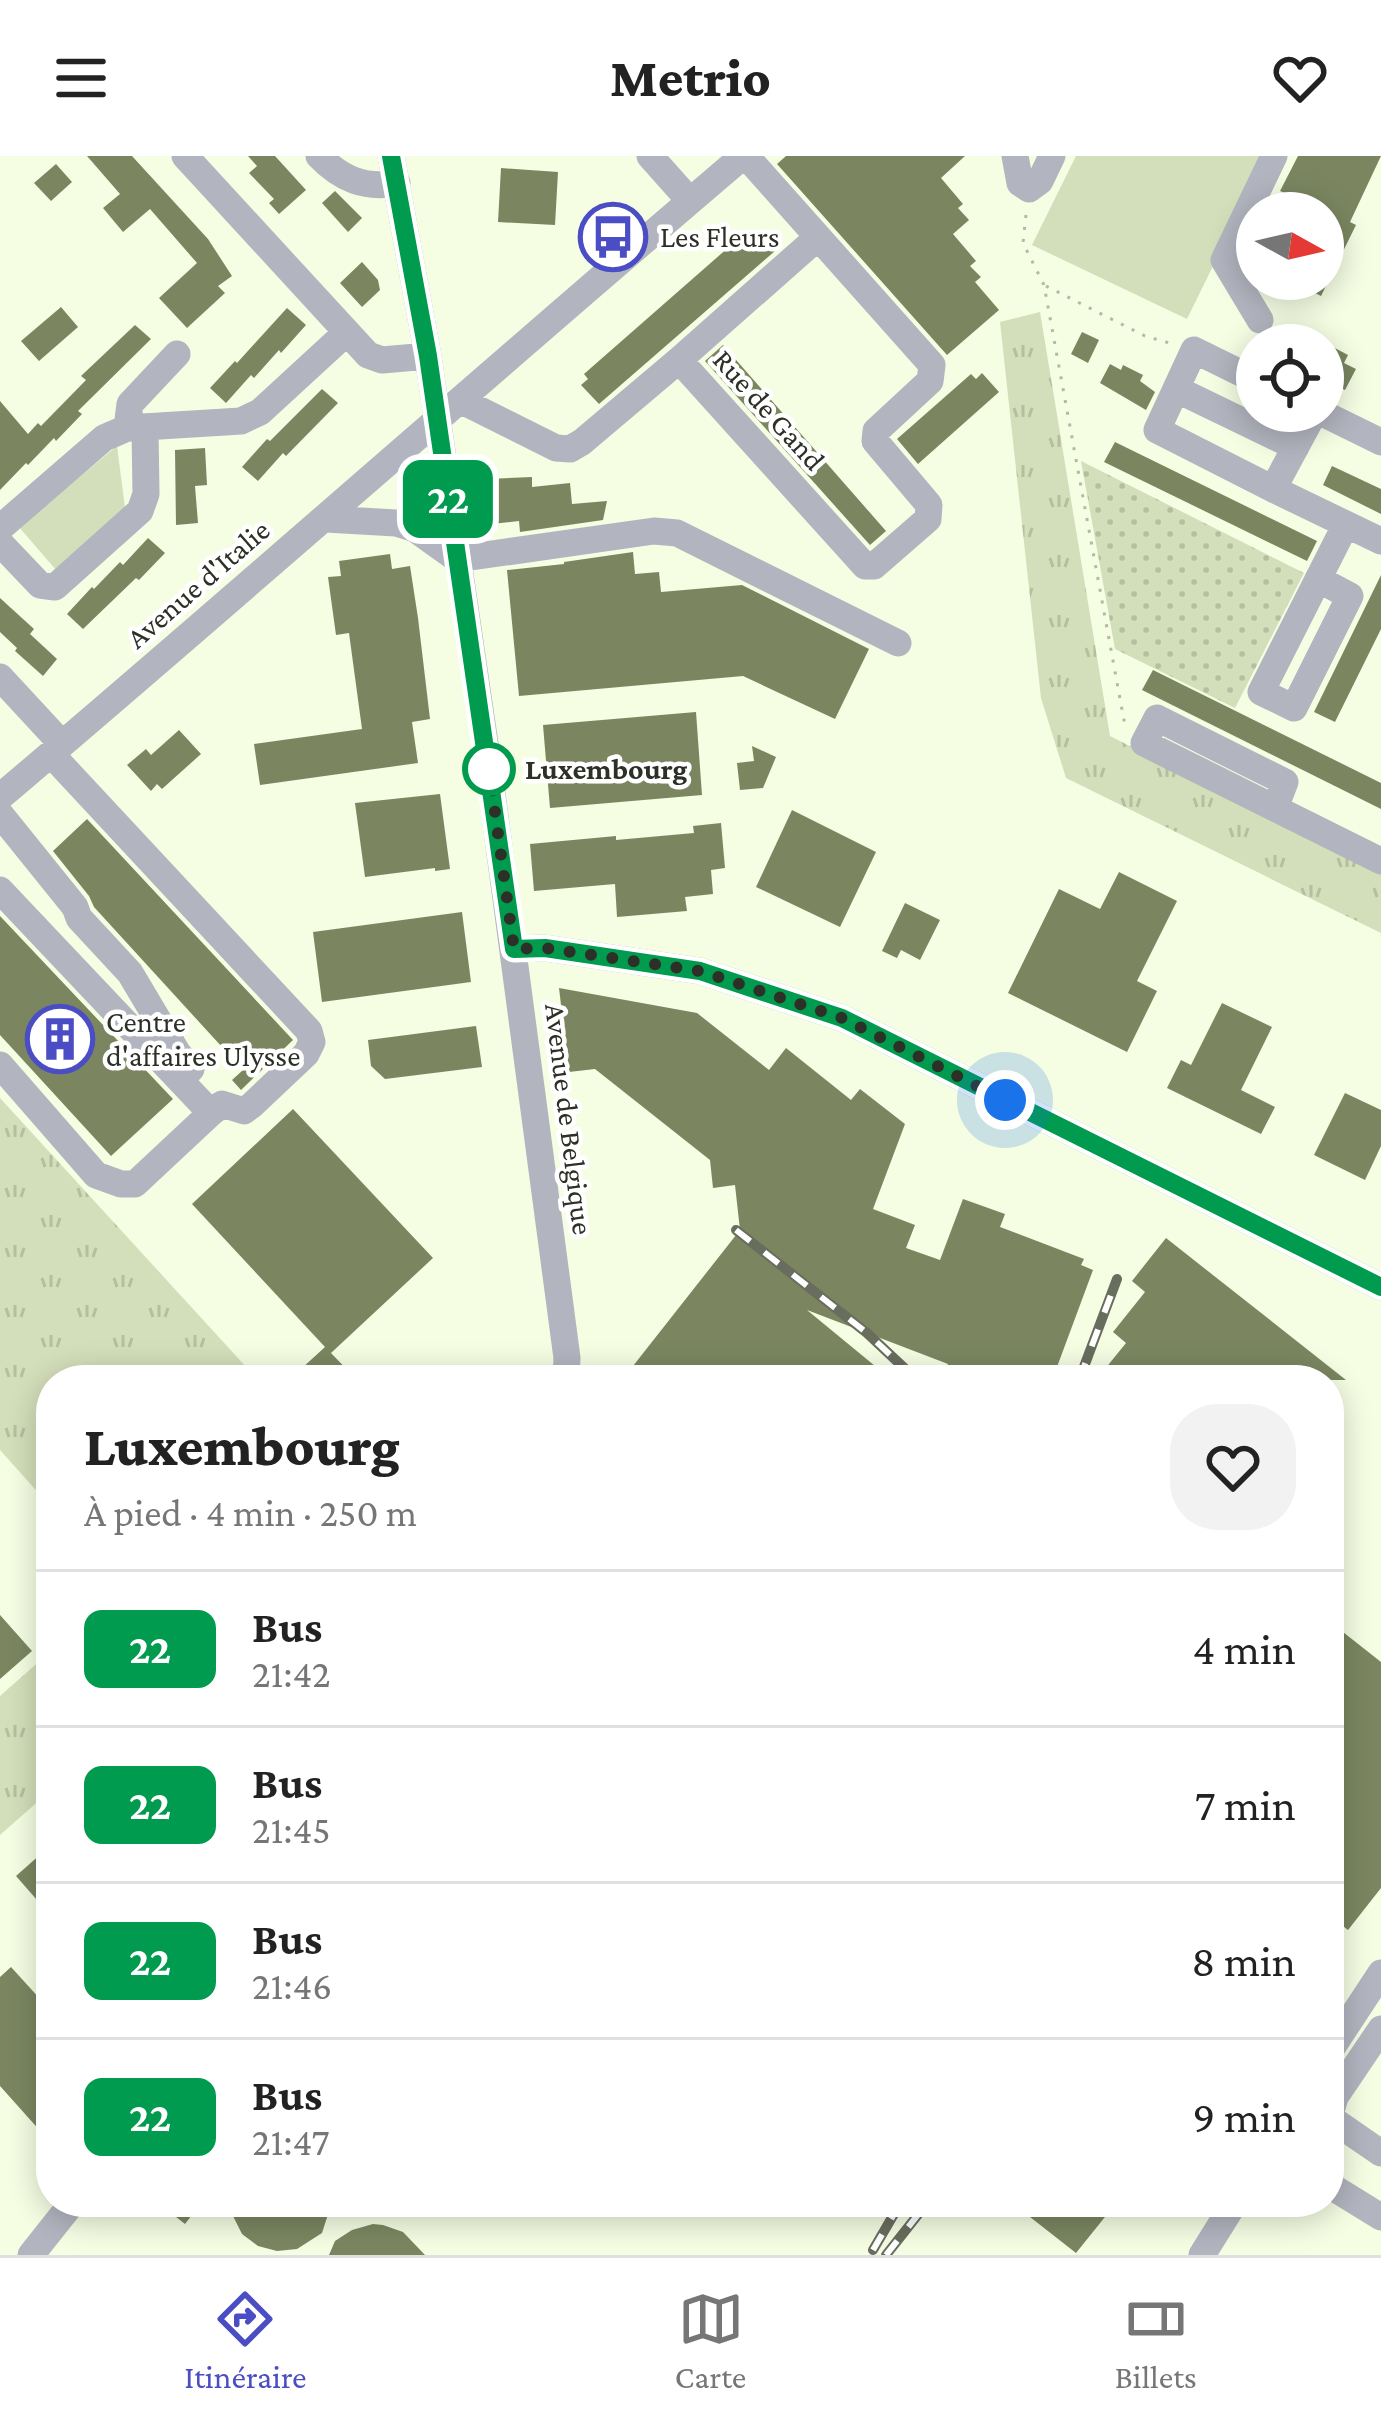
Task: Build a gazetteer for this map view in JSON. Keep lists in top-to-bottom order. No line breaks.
{"streets":{"street":["Rue de Gand","Avenue d'Italie","Avenue de Belgique"]},"crossings":[["Rue de Gand","Avenue d'Italie"],["Avenue d'Italie","Avenue de Belgique"]],"places":{"bus stop":["Les Fleurs"],"other":["Luxembourg"],"building":["Centre d'affaires Ulysse"]},"lines":["bus line 22"],"north":"right","page":{"header":"Metrio","on_map":"22","heading":["Luxembourg","À pied · 4 min · 250 m"],"list":[{"mark":"22","name":"Bus","note":"21:42","value":"4 min"},{"mark":"22","name":"Bus","note":"21:45","value":"7 min"},{"mark":"22","name":"Bus","note":"21:46","value":"8 min"},{"mark":"22","name":"Bus","note":"21:47","value":"9 min"}],"tabs":["Itinéraire","Carte","Billets"]}}
